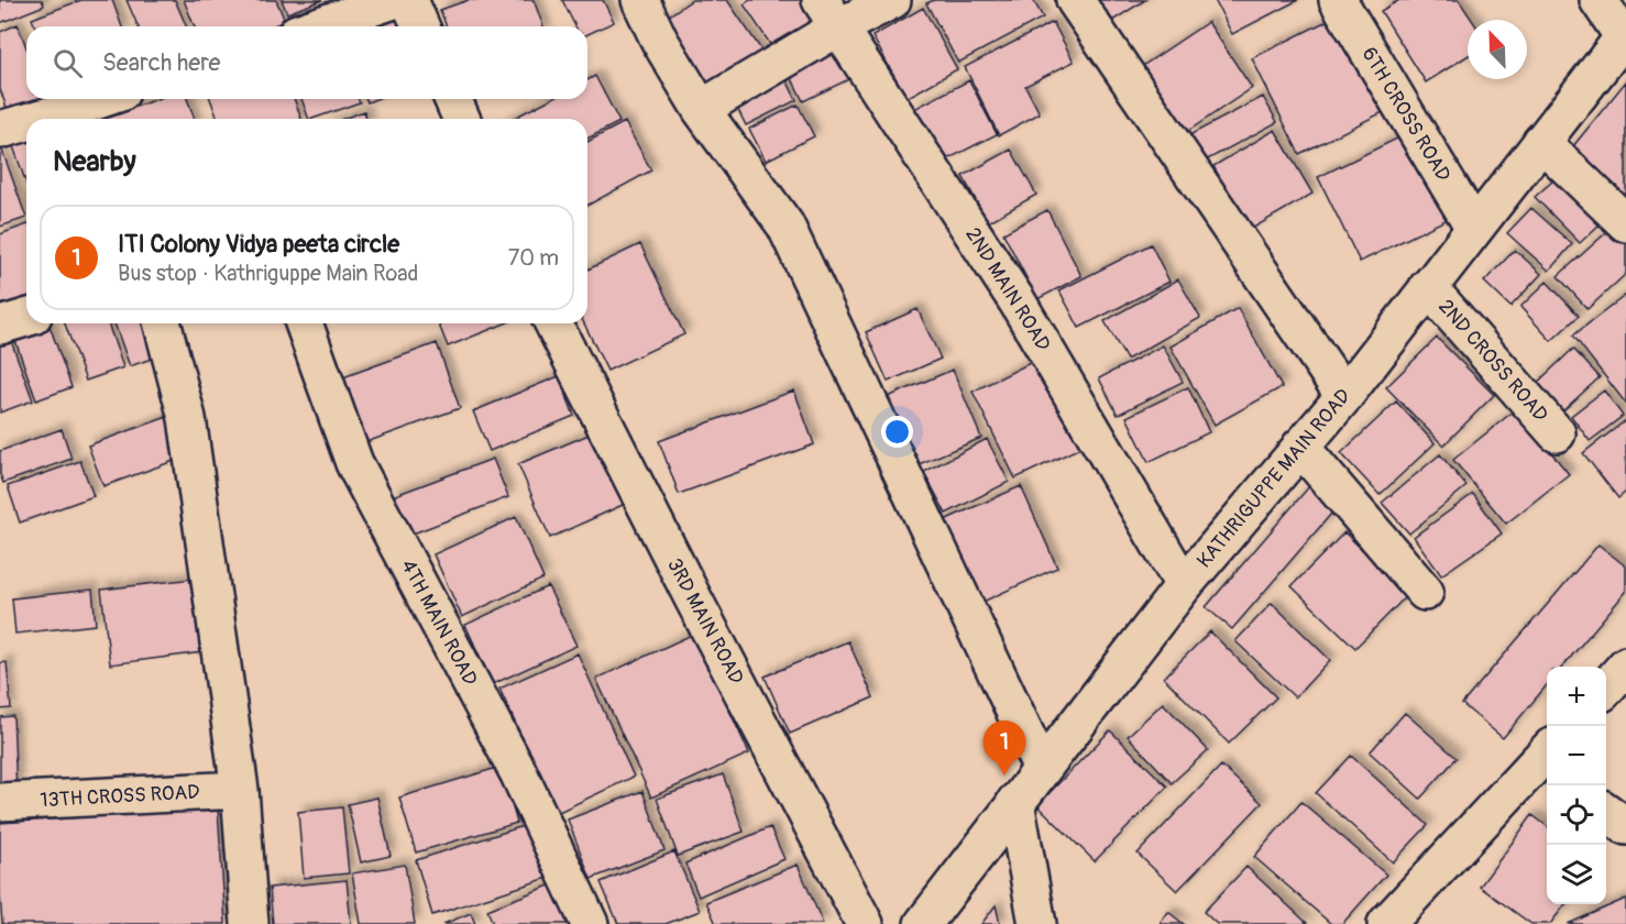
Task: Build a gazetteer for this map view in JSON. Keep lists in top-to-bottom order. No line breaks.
{"streets":{"street":["6TH CROSS ROAD","2ND MAIN ROAD","2ND CROSS ROAD","KATHRIGUPPE MAIN ROAD","3RD MAIN ROAD","4TH MAIN ROAD","13TH CROSS ROAD"]},"crossings":[["6TH CROSS ROAD","KATHRIGUPPE MAIN ROAD"],["2ND MAIN ROAD","KATHRIGUPPE MAIN ROAD"],["2ND CROSS ROAD","KATHRIGUPPE MAIN ROAD"]],"north":"top left","page":{"search":"Search here","heading":"Nearby","list":[{"mark":"1","name":"ITI Colony Vidya peeta circle","note":"Bus stop · Kathriguppe Main Road","value":"70 m"}],"map_buttons":["+","−"],"pins":"1"}}
